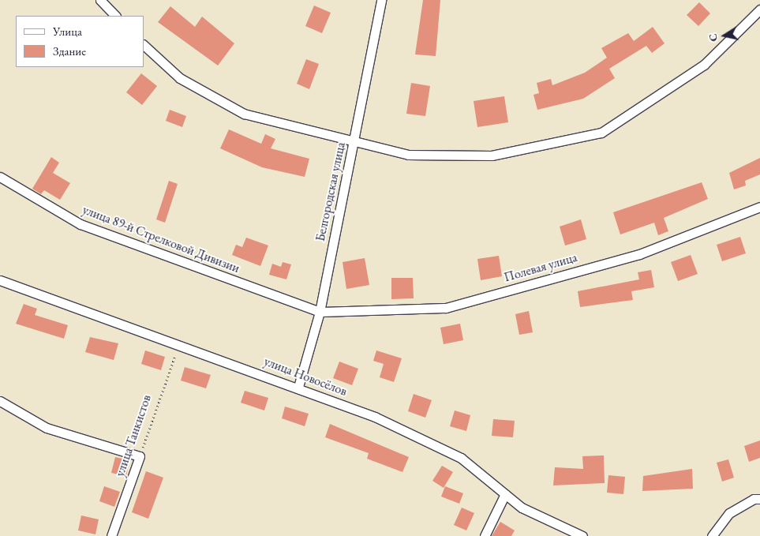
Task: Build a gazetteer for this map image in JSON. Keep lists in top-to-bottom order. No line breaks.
{"streets":{"street":["Белгородская улица","улица 89-й Стрелковой Дивизии","Полевая улица","улица Новосёлов","улица Танкистов"]},"crossings":[["Белгородская улица","улица 89-й Стрелковой Дивизии"],["Белгородская улица","Полевая улица"],["Белгородская улица","улица Новосёлов"],["улица 89-й Стрелковой Дивизии","Полевая улица"],["улица Новосёлов","улица Танкистов"]],"legend":["Улица","Здание"],"north":"left"}
